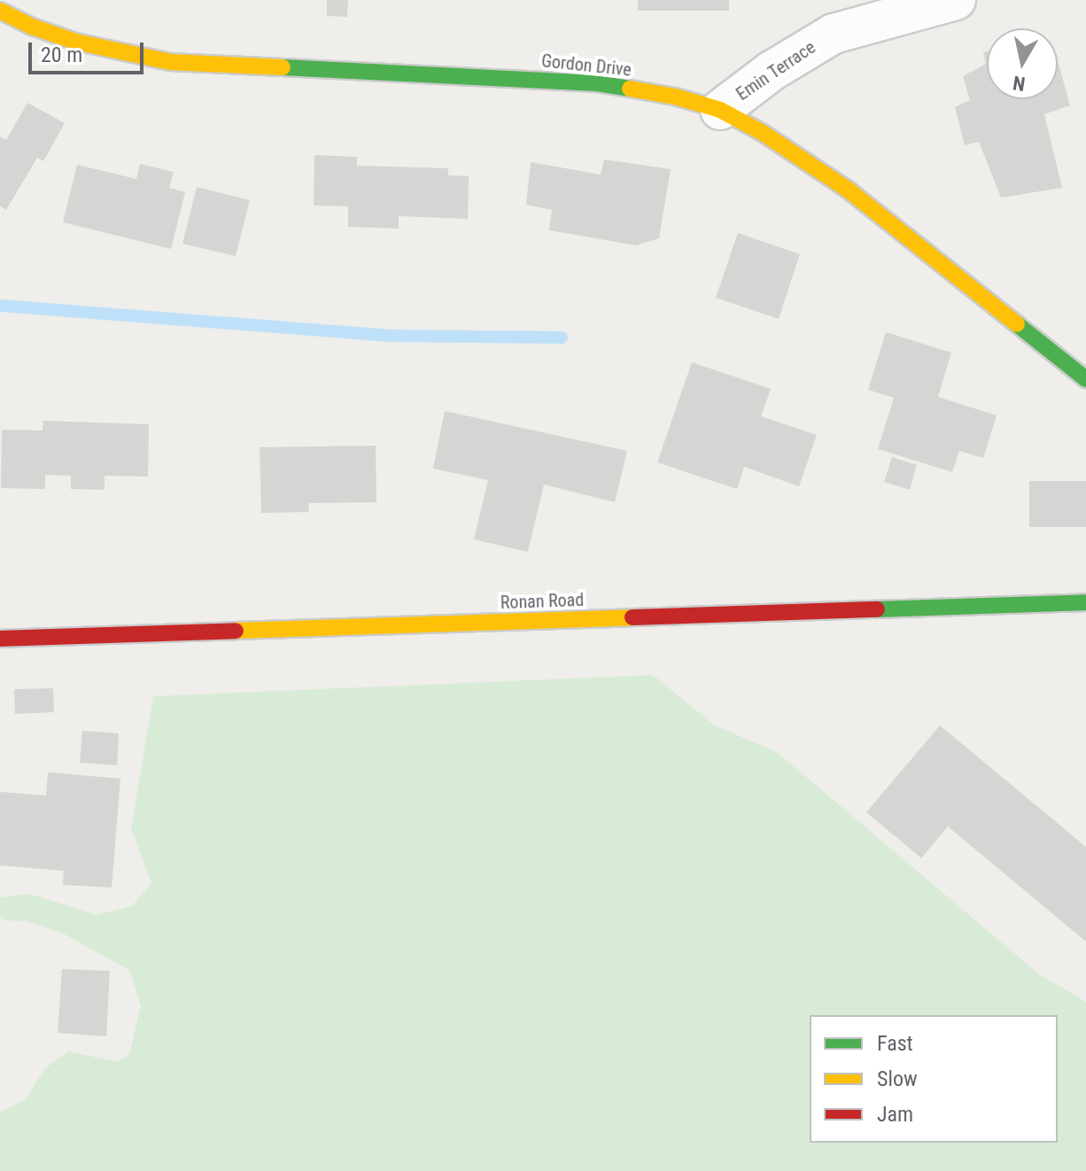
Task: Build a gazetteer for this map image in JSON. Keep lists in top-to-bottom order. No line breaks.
{"streets":{"street":["Gordon Drive","Emin Terrace","Ronan Road"]},"crossings":[["Gordon Drive","Emin Terrace"]],"legend":["Fast","Slow","Jam"],"scale_bar":"20 m","north":"bottom"}
